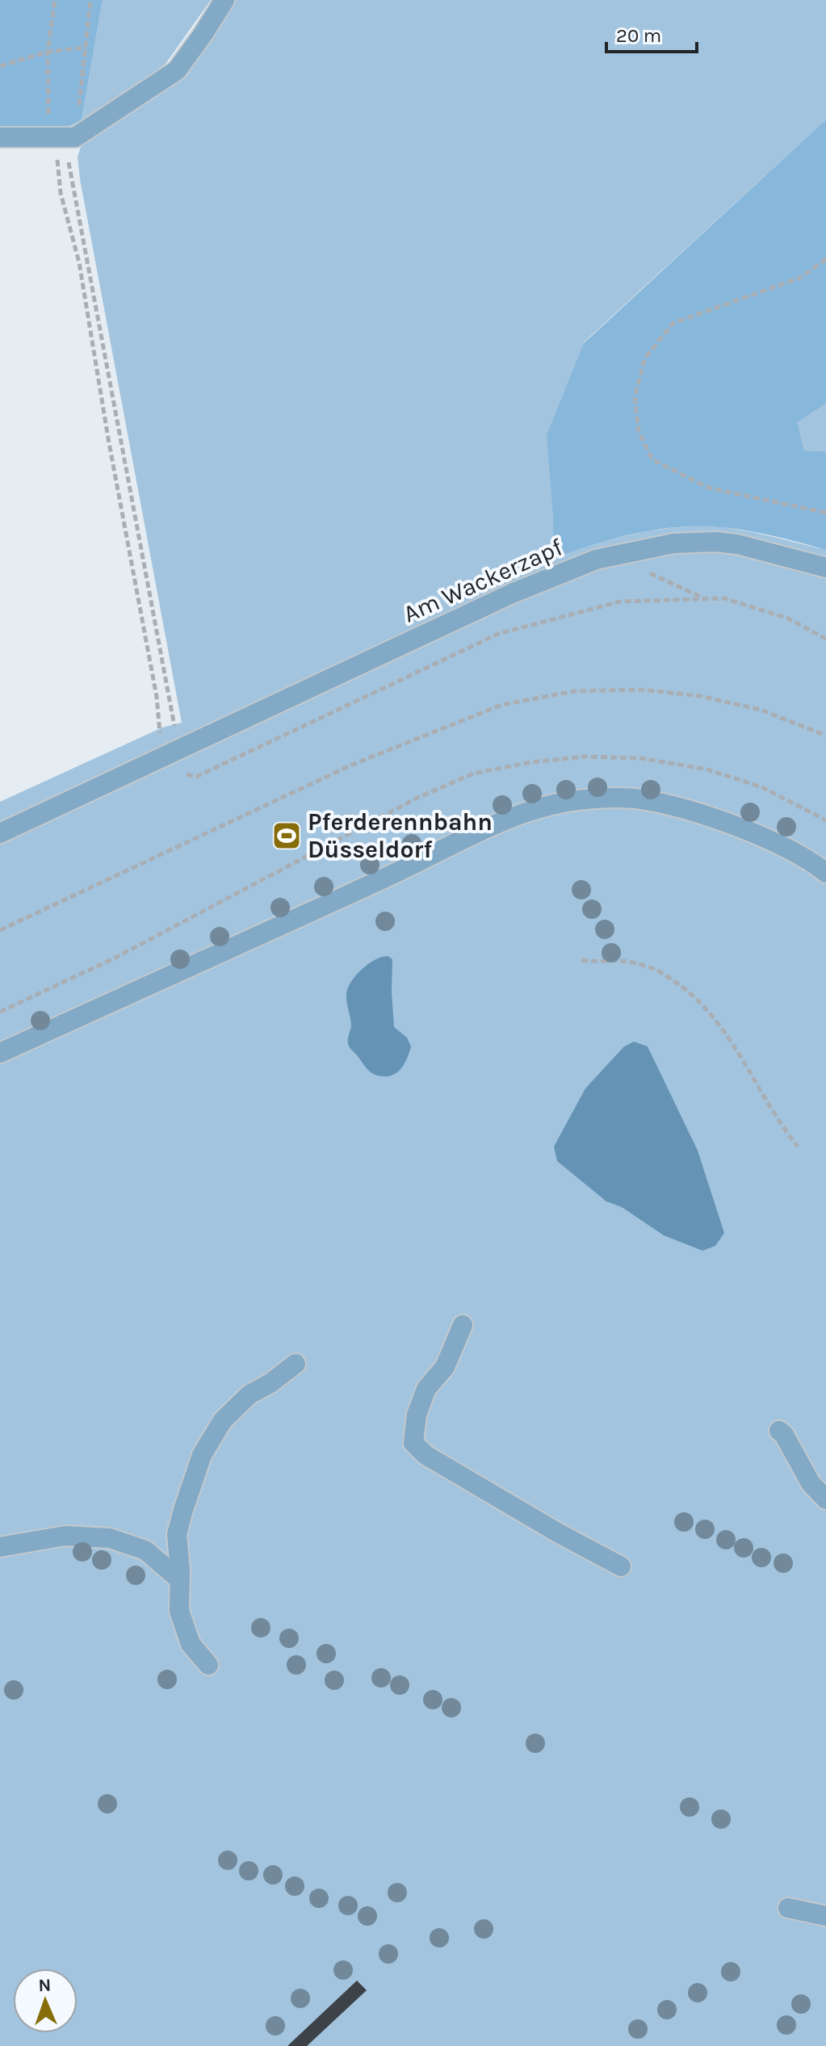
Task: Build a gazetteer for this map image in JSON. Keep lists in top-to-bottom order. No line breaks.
{"streets":{"lane":["Am Wackerzapf"]},"places":{"sports":["Pferderennbahn Düsseldorf"]},"scale_bar":"20 m","north":"top"}
